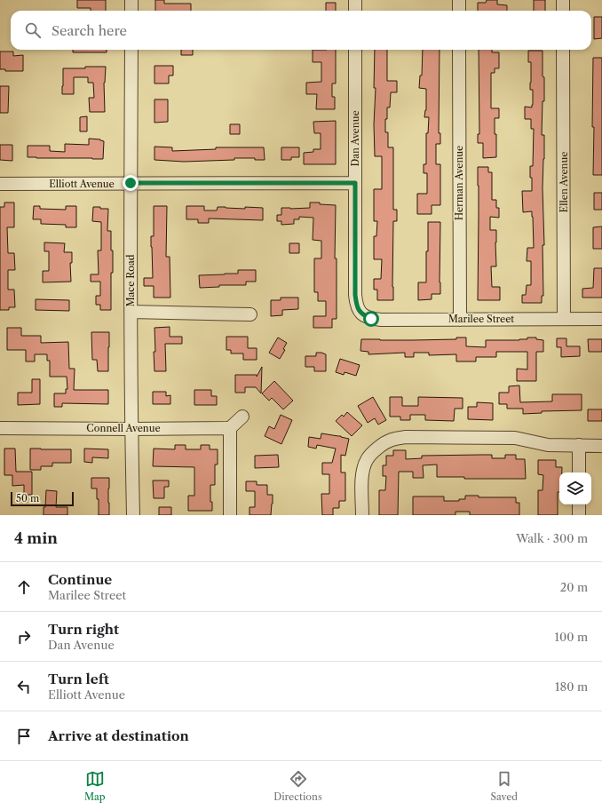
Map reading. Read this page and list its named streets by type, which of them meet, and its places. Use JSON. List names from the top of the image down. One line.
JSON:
{"streets":{"street":["Dan Avenue","Ellen Avenue","Herman Avenue","Elliott Avenue","Mace Road","Marilee Street","Connell Avenue"]},"crossings":[["Dan Avenue","Elliott Avenue"],["Dan Avenue","Marilee Street"],["Ellen Avenue","Marilee Street"],["Herman Avenue","Marilee Street"],["Elliott Avenue","Mace Road"],["Mace Road","Connell Avenue"]],"scale_bar":"50 m","page":{"search":"Search here","scale":"50 m","heading":["4 min","Walk · 300 m"],"list":[["Continue","Marilee Street","20 m"],["Turn right","Dan Avenue","100 m"],["Turn left","Elliott Avenue","180 m"],"Arrive at destination"],"nav":["Map","Directions","Saved"]}}
